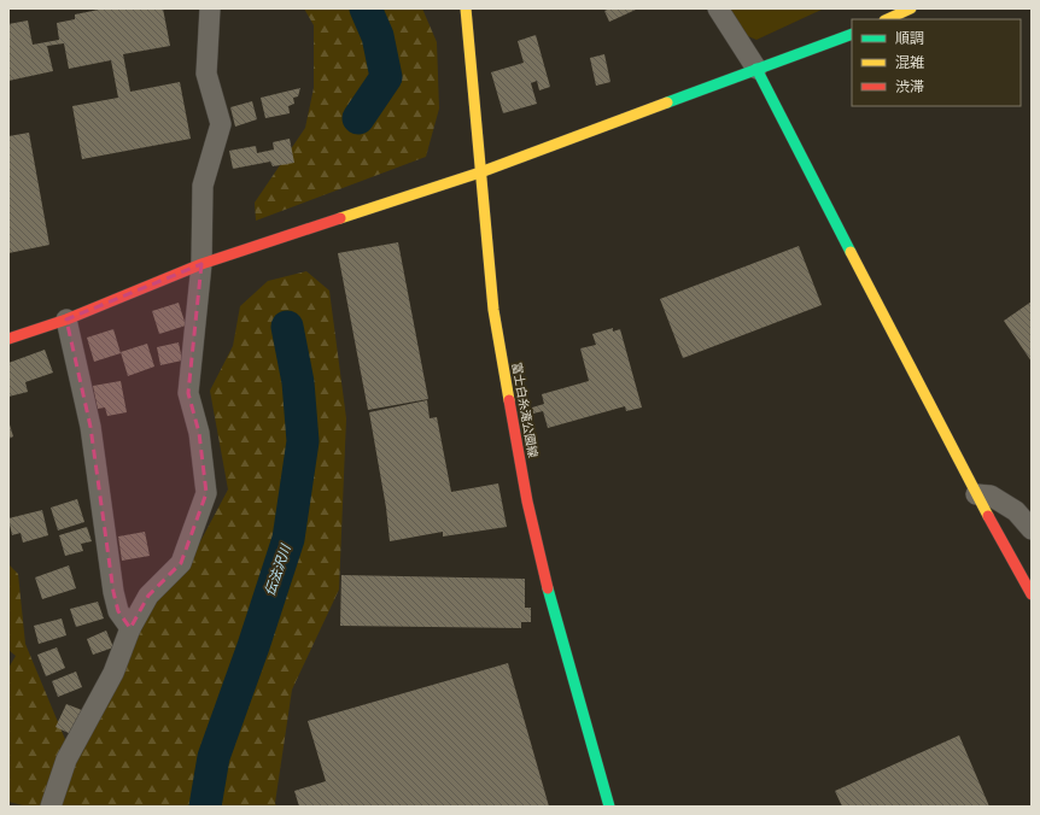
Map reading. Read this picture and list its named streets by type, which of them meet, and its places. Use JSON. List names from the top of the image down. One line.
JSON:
{"streets":{"street":["富士白糸滝公園線"]},"water":["伝法沢川"],"legend":["順調","混雑","渋滞"]}
